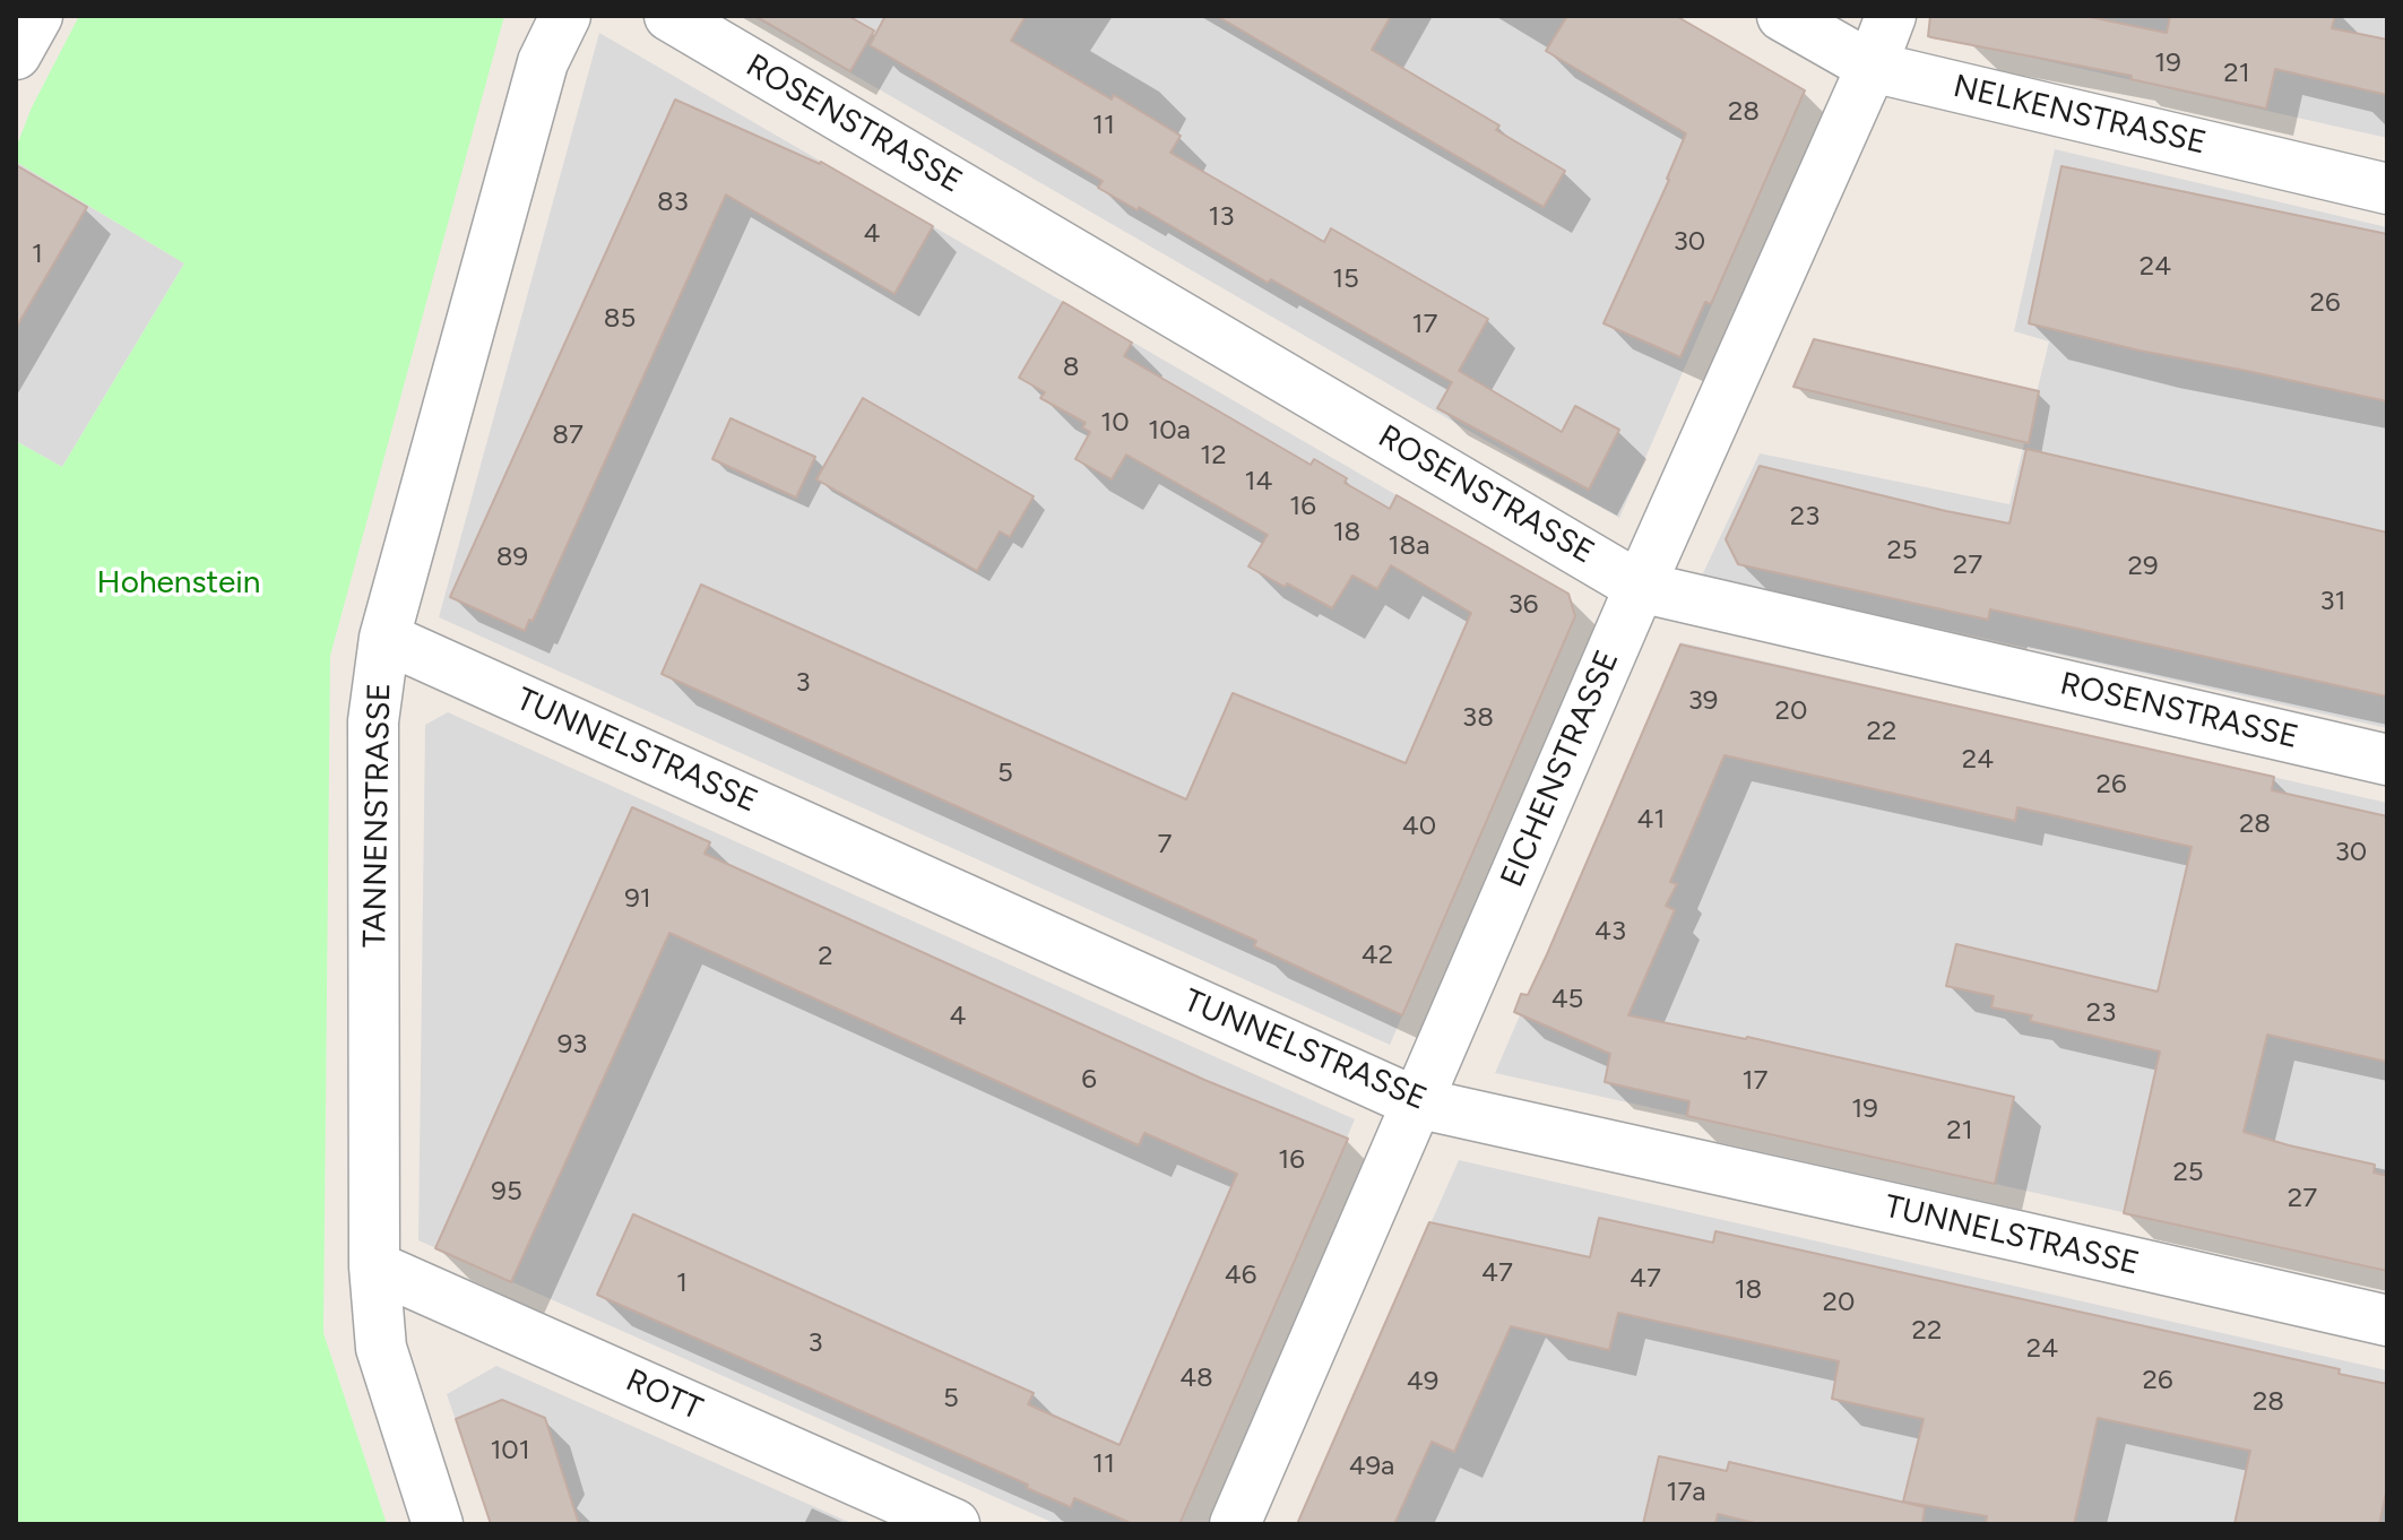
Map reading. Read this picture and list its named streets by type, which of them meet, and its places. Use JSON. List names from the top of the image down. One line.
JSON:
{"streets":{"street":["NELKENSTRASSE","ROSENSTRASSE","TUNNELSTRASSE","EICHENSTRASSE","TANNENSTRASSE","ROTT"]},"crossings":[["NELKENSTRASSE","EICHENSTRASSE"],["ROSENSTRASSE","EICHENSTRASSE"],["TUNNELSTRASSE","EICHENSTRASSE"],["TUNNELSTRASSE","TANNENSTRASSE"],["TANNENSTRASSE","ROTT"]],"parks":["Hohenstein"],"house_numbers":["19","21","28","11","83","13","4","30","1","24","15","26","85","17","8","10","10a","87","12","14","16","23","18","18a","25","89","27","29","31","36","3","39","20","38","22","24","5","26","41","28","40","7","30","91","43","42","2","45","23","4","93","6","17","19","21","16","25","95","27","47","46","47","1","18","20","22","3","24","48","26","49","5","28","101","11","49a","17a"]}
